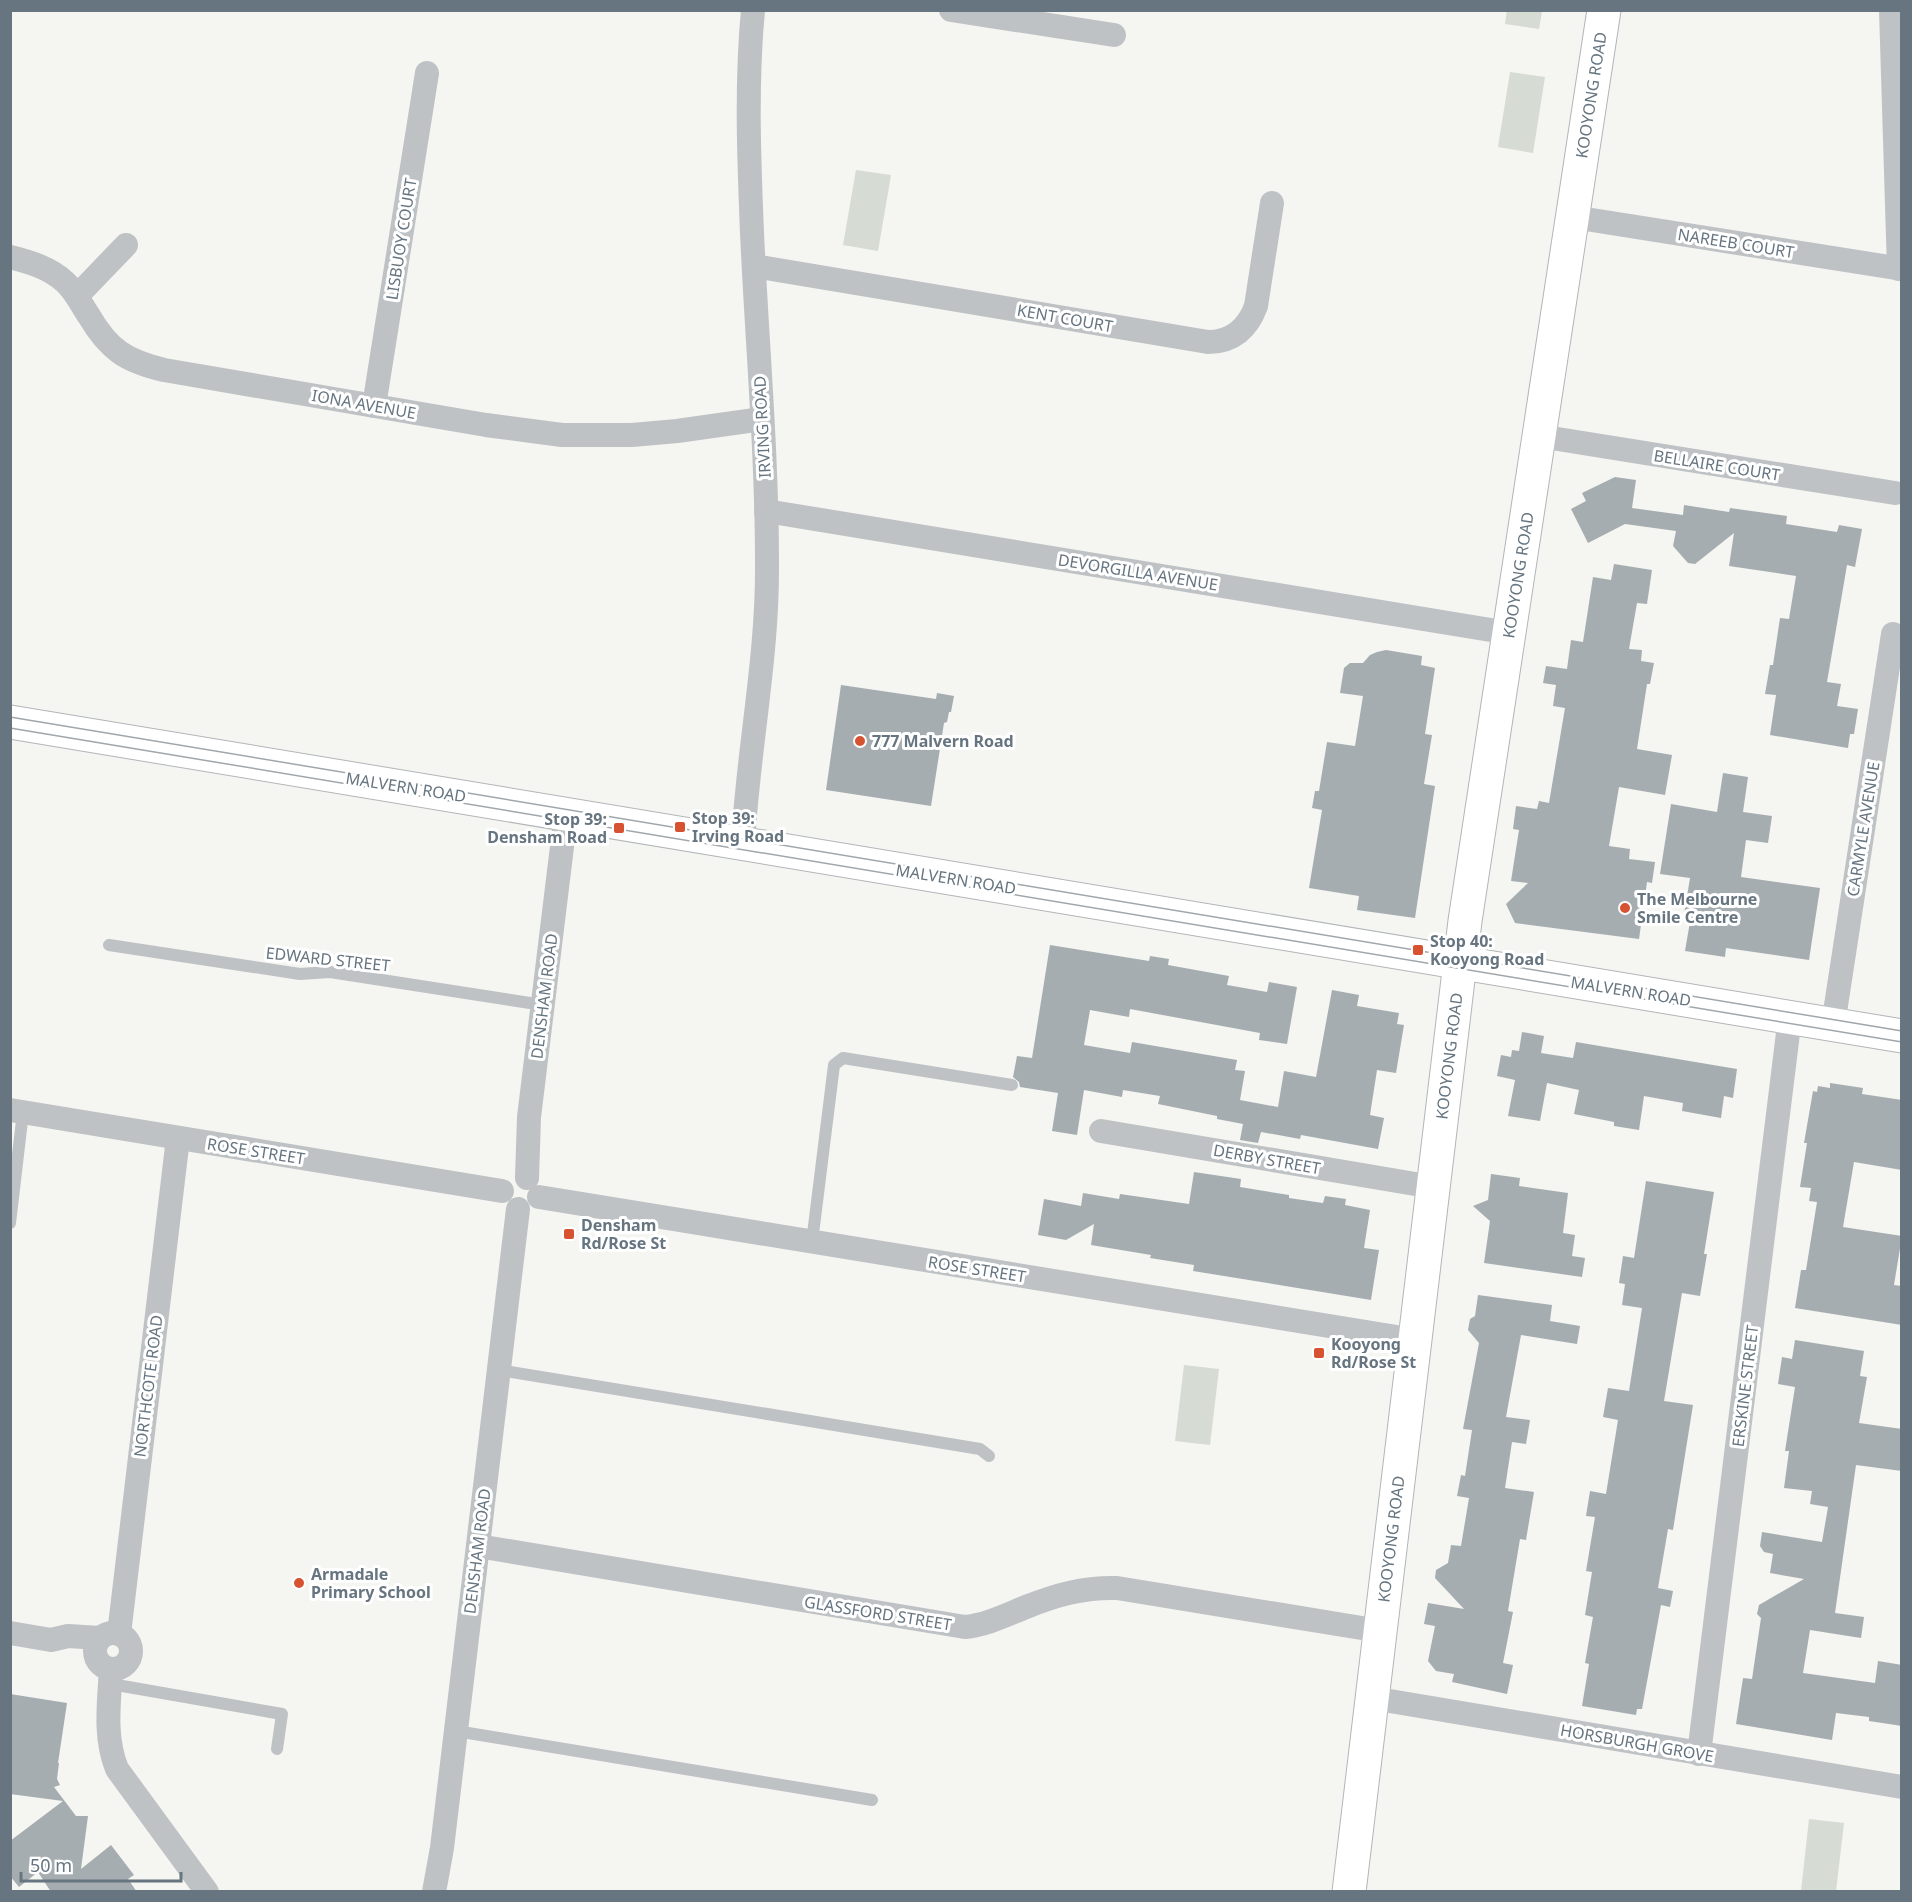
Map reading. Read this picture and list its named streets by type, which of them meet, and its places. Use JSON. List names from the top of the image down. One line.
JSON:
{"streets":{"main road":["KOOYONG ROAD","MALVERN ROAD"],"street":["LISBUOY COURT","NAREEB COURT","KENT COURT","IONA AVENUE","IRVING ROAD","BELLAIRE COURT","DEVORGILLA AVENUE","CARMYLE AVENUE","DENSHAM ROAD","ROSE STREET","DERBY STREET","NORTHCOTE ROAD","ERSKINE STREET","GLASSFORD STREET","HORSBURGH GROVE"],"lane":["EDWARD STREET"]},"crossings":[["KOOYONG ROAD","NAREEB COURT"],["KOOYONG ROAD","BELLAIRE COURT"],["KOOYONG ROAD","DEVORGILLA AVENUE"],["KOOYONG ROAD","MALVERN ROAD"],["KOOYONG ROAD","ROSE STREET"],["KOOYONG ROAD","DERBY STREET"],["KOOYONG ROAD","GLASSFORD STREET"],["KOOYONG ROAD","HORSBURGH GROVE"],["LISBUOY COURT","IONA AVENUE"],["KENT COURT","IRVING ROAD"],["IONA AVENUE","IRVING ROAD"],["IRVING ROAD","DEVORGILLA AVENUE"],["IRVING ROAD","MALVERN ROAD"],["MALVERN ROAD","CARMYLE AVENUE"],["MALVERN ROAD","DENSHAM ROAD"],["MALVERN ROAD","ERSKINE STREET"],["EDWARD STREET","DENSHAM ROAD"],["DENSHAM ROAD","ROSE STREET"],["DENSHAM ROAD","GLASSFORD STREET"],["ROSE STREET","NORTHCOTE ROAD"],["ERSKINE STREET","HORSBURGH GROVE"]],"places":{"other":["777 Malvern Road","The Melbourne Smile Centre","Armadale Primary School"],"transit":["Stop 39: Irving Road","Stop 39: Densham Road","Stop 40: Kooyong Road","Densham Rd/Rose St","Kooyong Rd/Rose St"]},"scale_bar":"50 m"}
